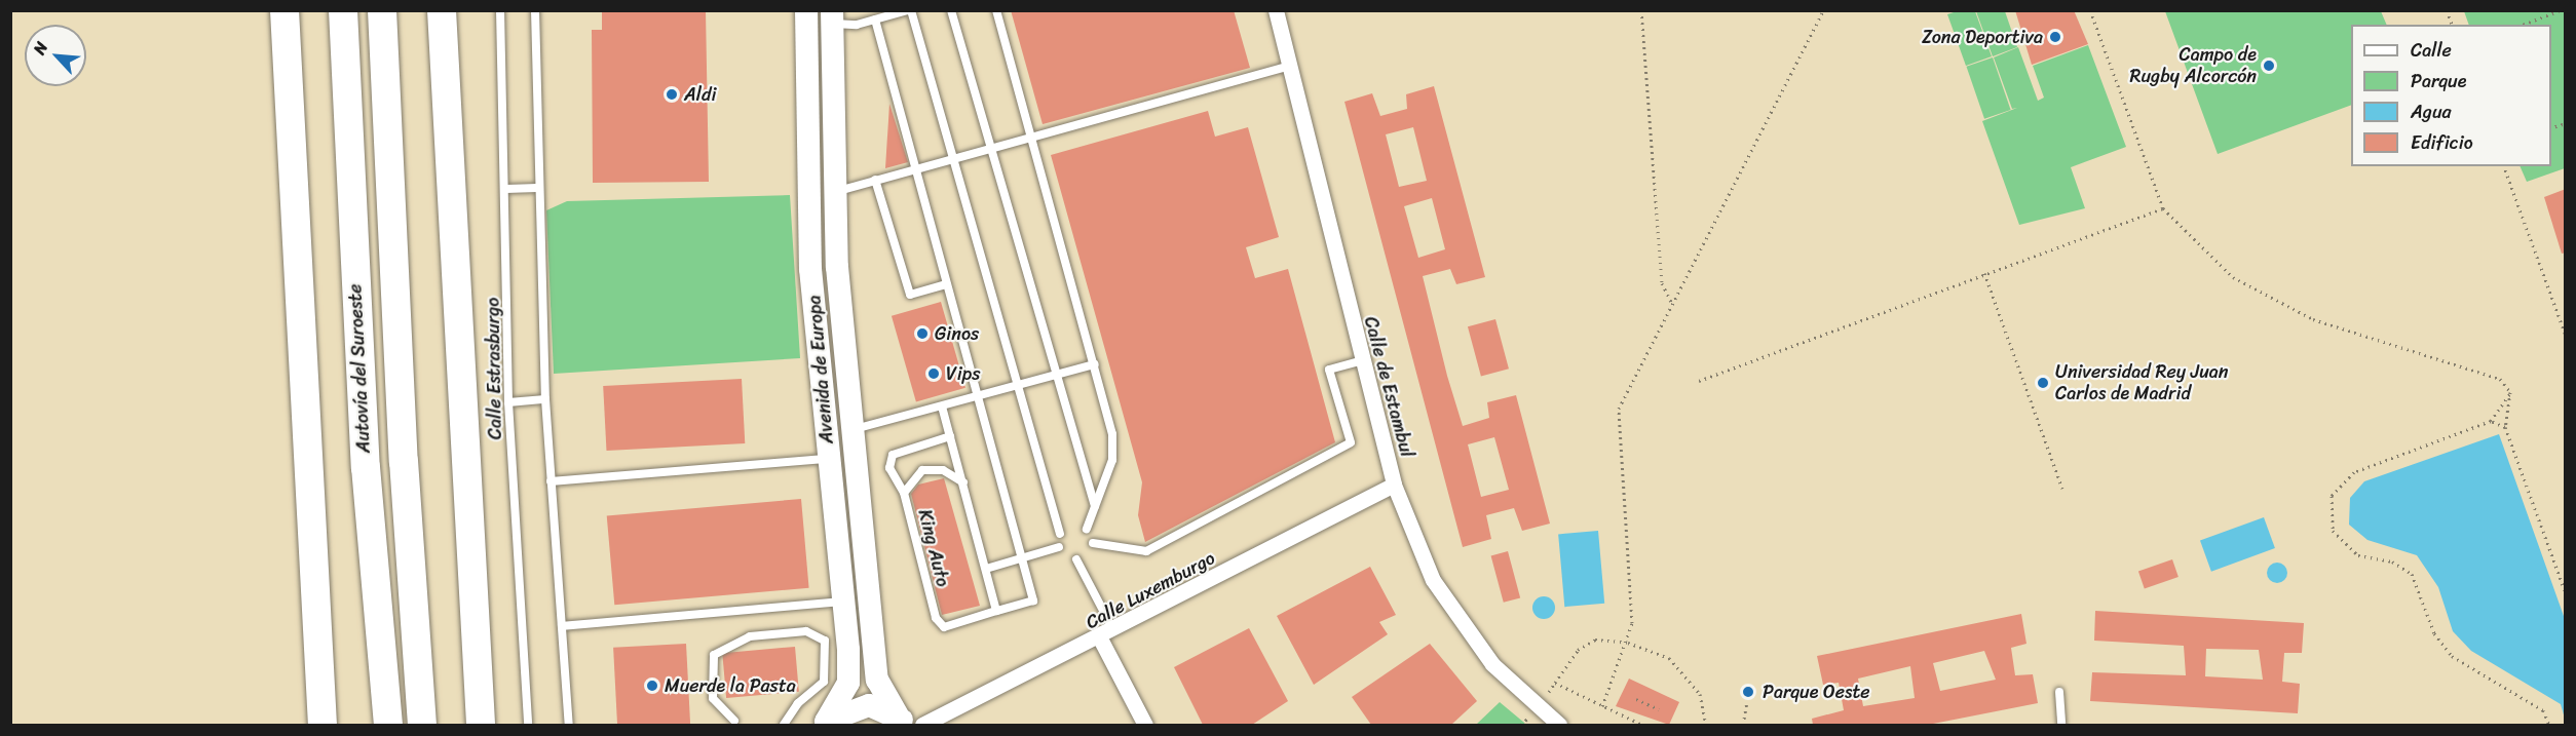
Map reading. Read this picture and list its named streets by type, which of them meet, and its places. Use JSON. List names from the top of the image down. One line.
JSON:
{"streets":{"highway":["Autovía del Suroeste"],"street":["Avenida de Europa","Calle de Estambul","Calle Luxemburgo"],"lane":["Calle Estrasburgo","King Auto"]},"crossings":[["Calle de Estambul","Calle Luxemburgo"]],"places":["Zona Deportiva","Campo de Rugby Alcorcón","Aldi","Ginos","Vips","Universidad Rey Juan Carlos de Madrid","Muerde la Pasta","Parque Oeste"],"legend":["Calle","Parque","Agua","Edificio"],"north":"top left"}
